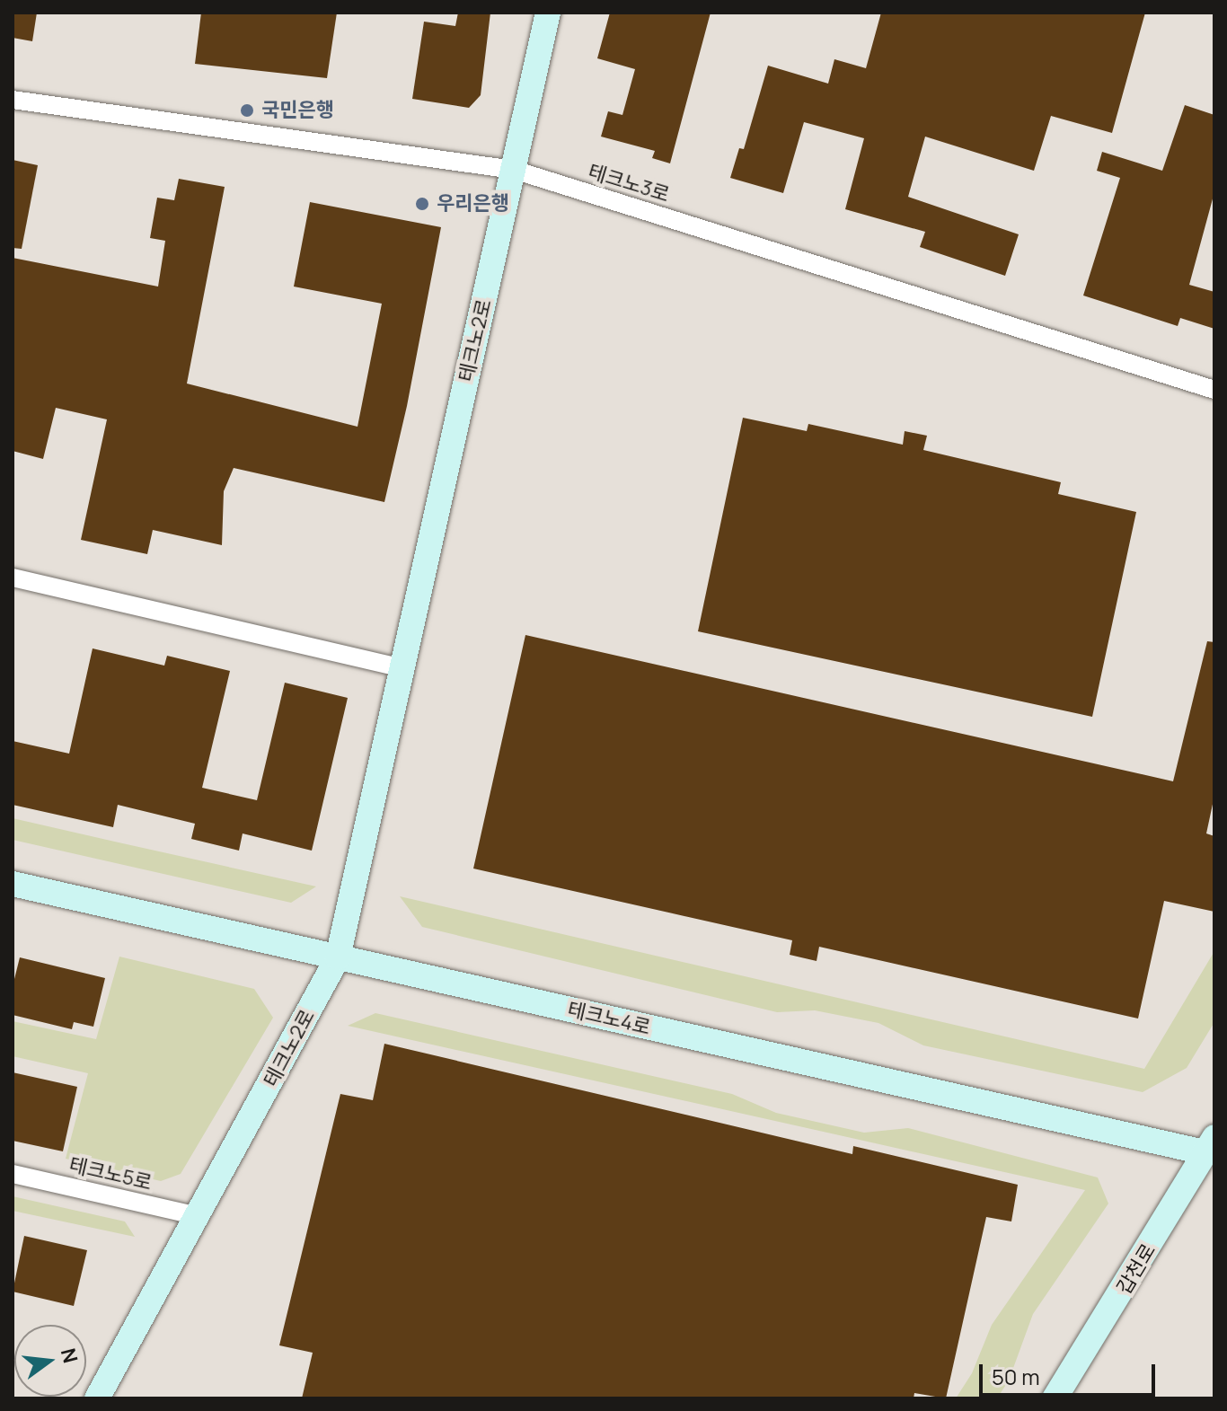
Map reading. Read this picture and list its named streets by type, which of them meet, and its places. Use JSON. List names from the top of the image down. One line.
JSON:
{"streets":{"main road":["테크노2로","테크노4로","갑천로"],"street":["테크노3로","테크노5로"]},"crossings":[["테크노3로","테크노2로"],["테크노2로","테크노4로"],["테크노2로","테크노5로"],["테크노4로","갑천로"]],"places":["국민은행","우리은행"],"scale_bar":"50 m","north":"right"}
